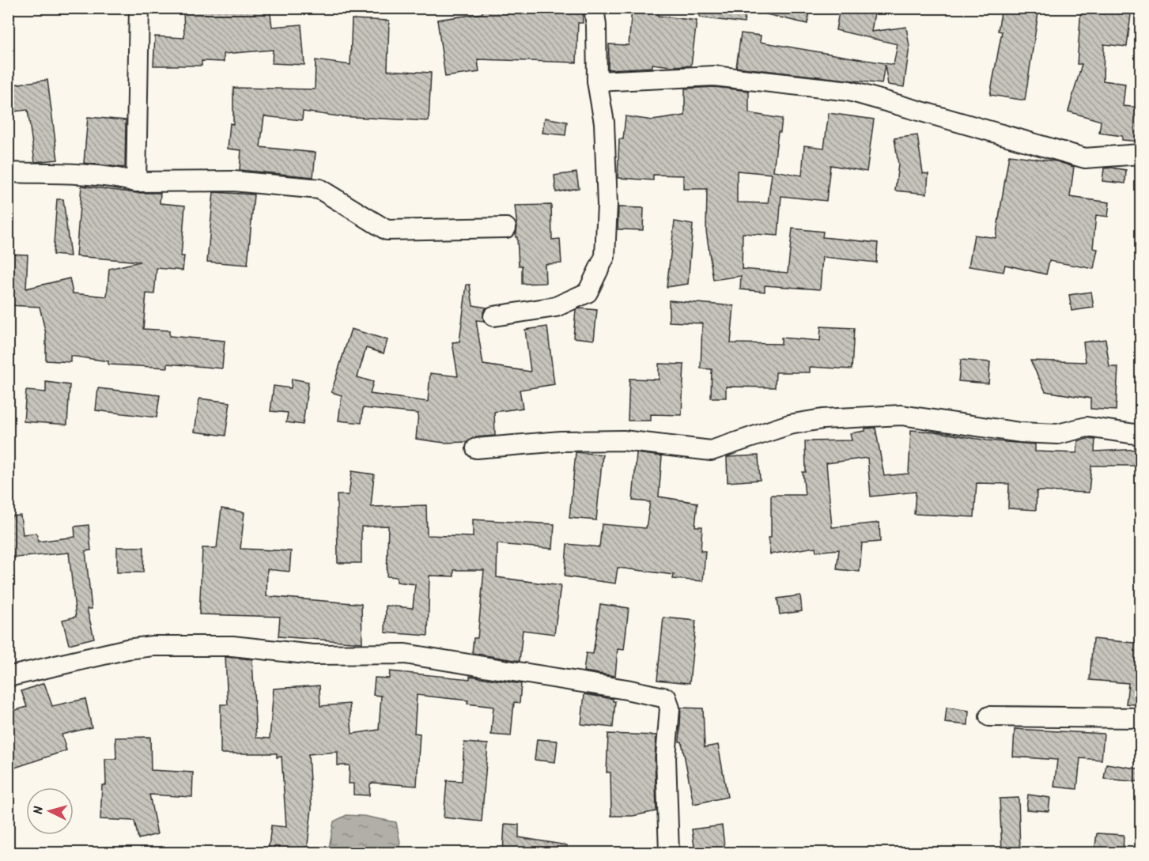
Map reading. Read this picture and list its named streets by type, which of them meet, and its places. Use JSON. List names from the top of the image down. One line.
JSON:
{"north":"left"}
